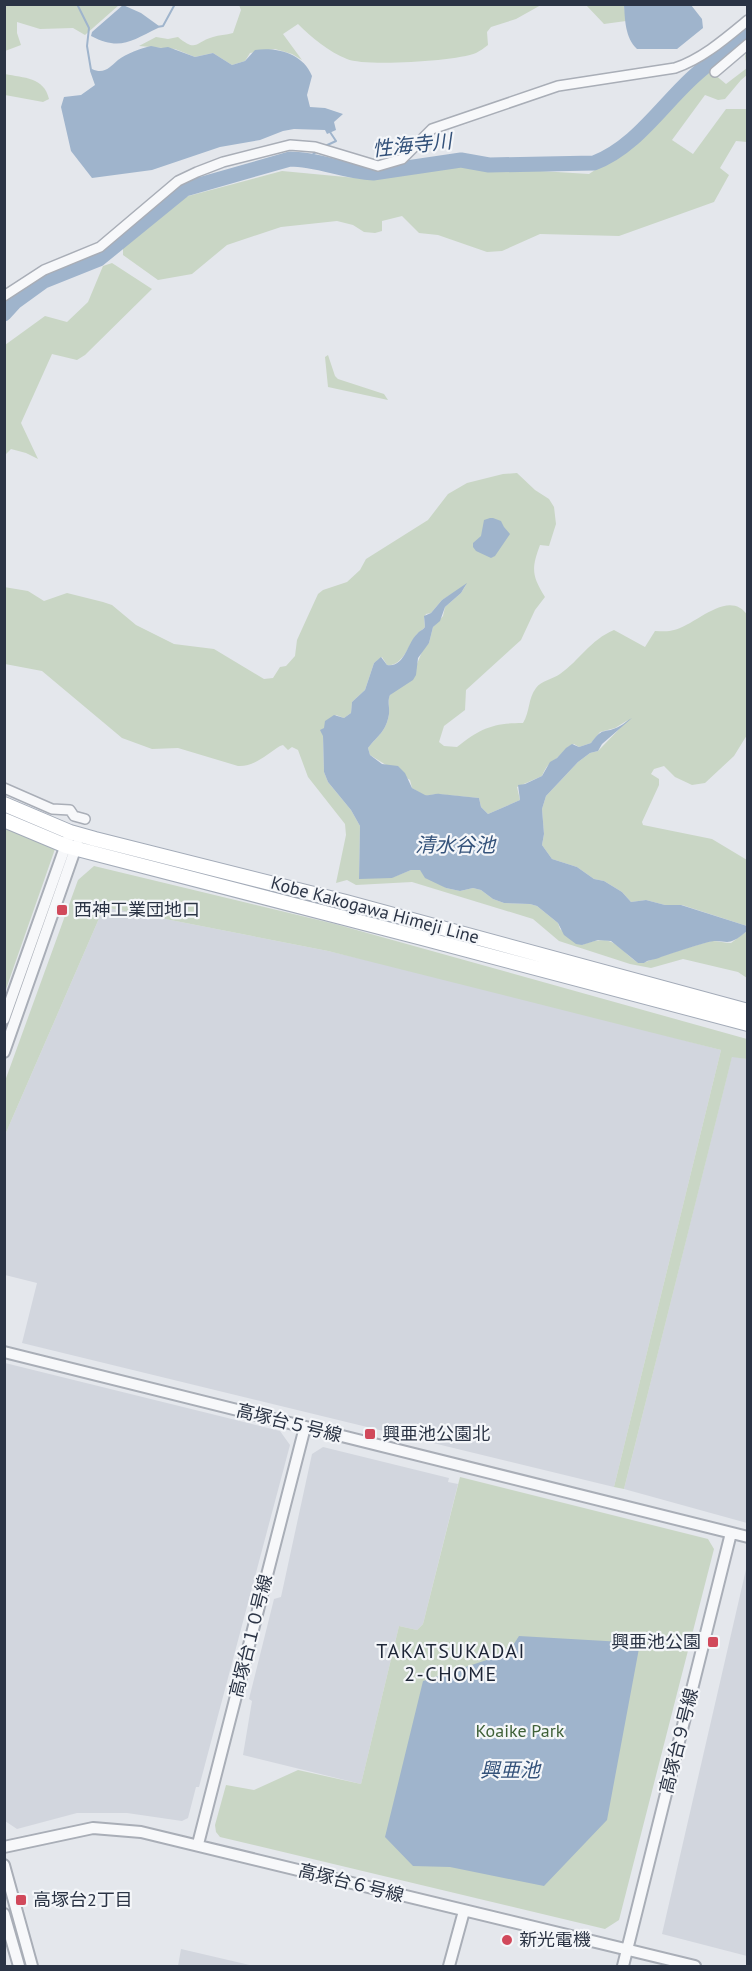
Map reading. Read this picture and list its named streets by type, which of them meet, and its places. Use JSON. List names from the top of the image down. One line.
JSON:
{"streets":{"main road":["Kobe Kakogawa Himeji Line"],"street":["高塚台５号線","高塚台１０号線","高塚台９号線","高塚台６号線"]},"crossings":[["高塚台５号線","高塚台１０号線"],["高塚台５号線","高塚台９号線"],["高塚台１０号線","高塚台６号線"],["高塚台９号線","高塚台６号線"]],"districts":["TAKATSUKADAI 2-CHOME"],"water":["性海寺川","清水谷池","興亜池"],"parks":["Koaike Park"],"places":{"transit":["西神工業団地口","興亜池公園北","興亜池公園","高塚台2丁目"],"other":["新光電機"]}}
